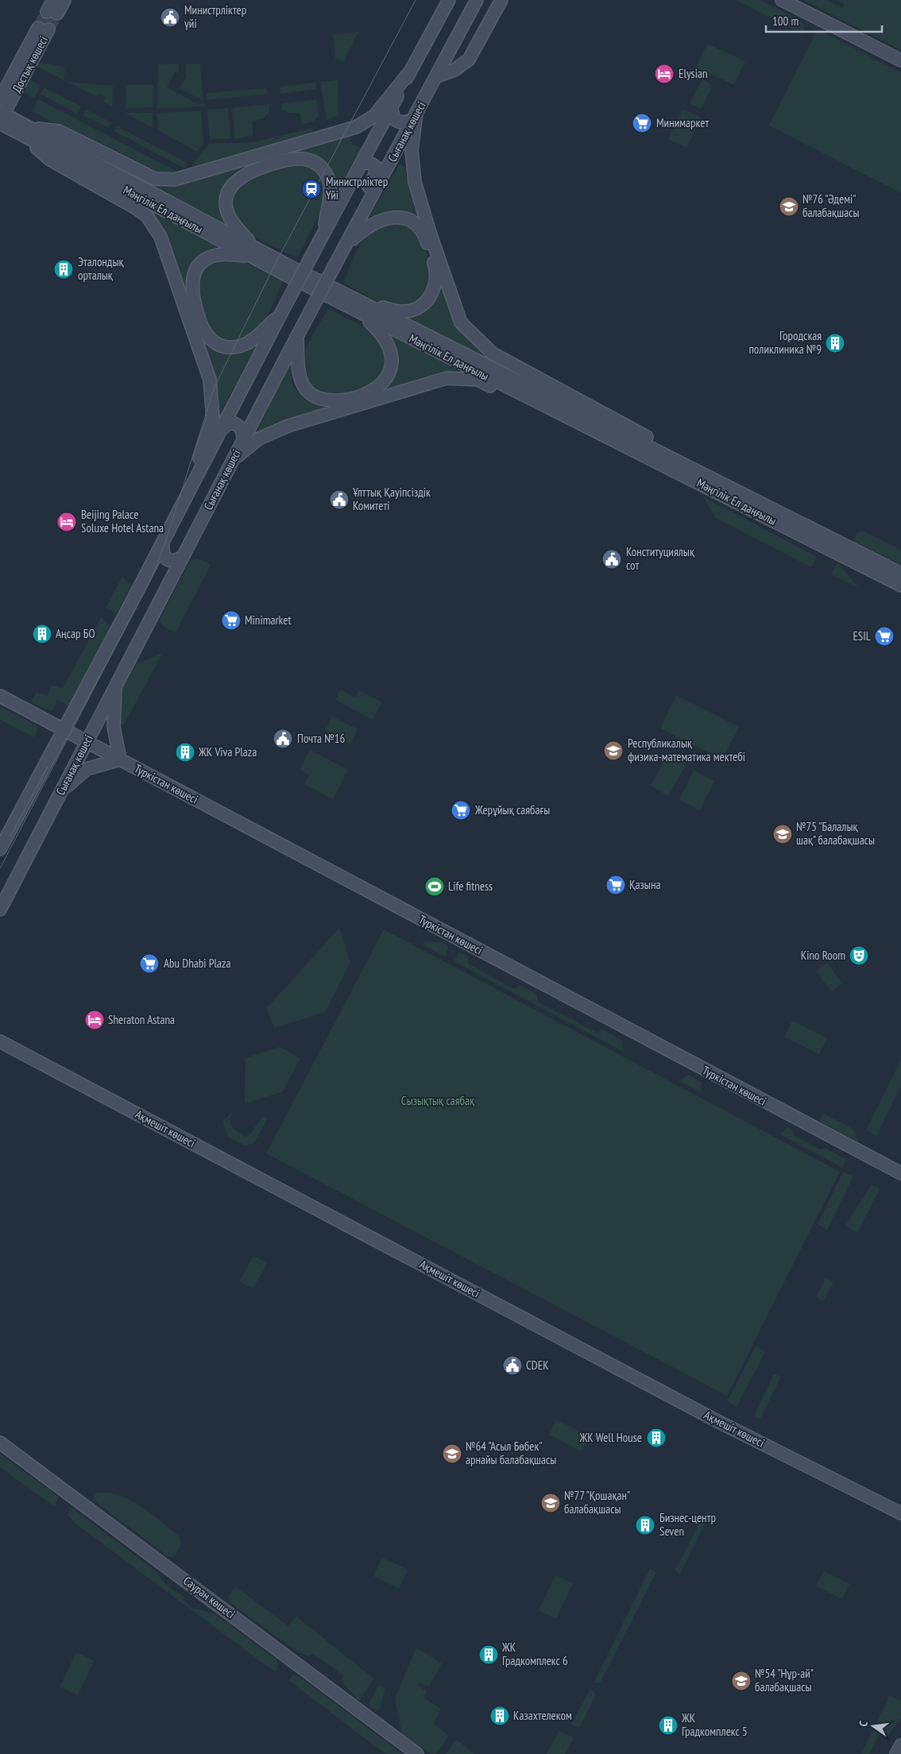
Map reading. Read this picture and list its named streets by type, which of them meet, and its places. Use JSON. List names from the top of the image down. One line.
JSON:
{"streets":{"main road":["Достық көшесі","Сығанақ көшесі","Мәңгілік Ел даңғылы","Түркістан көшесі","Ақмешіт көшесі","Сауран көшесі"]},"crossings":[["Достық көшесі","Мәңгілік Ел даңғылы"],["Сығанақ көшесі","Түркістан көшесі"]],"parks":["Сызықтық саябақ"],"places":{"public building":["Министрліктер үйі","Ұлттық Қауіпсіздік Комитеті","Конституциялық сот","Почта №16","CDEK"],"hotel":["Elysian","Beijing Palace Soluxe Hotel Astana","Sheraton Astana"],"supermarket":["Минимаркет","Minimarket","ESIL","Жерұйық саябағы","Қазына","Abu Dhabi Plaza"],"station":["Министрліктер Үйі"],"school or university":["№76 \"Әдемі\" балабақшасы","Республикалық физика-математика мектебі","№75 \"Балалық шақ\" балабақшасы","№64 \"Асыл Бөбек\" арнайы балабақшасы","№77 \"Қошақан\" балабақшасы","№54 \"Нұр-ай\" балабақшасы"],"building":["Эталондық орталық","Городская поликлиника №9","Аңсар БО","ЖК Viva Plaza","ЖК Well House","Бизнес-центр Seven","ЖК Градкомплекс 6","Казахтелеком","ЖК Градкомплекс 5"],"sports":["Life fitness"],"theatre":["Kino Room"]},"scale_bar":"100 m","north":"left"}
